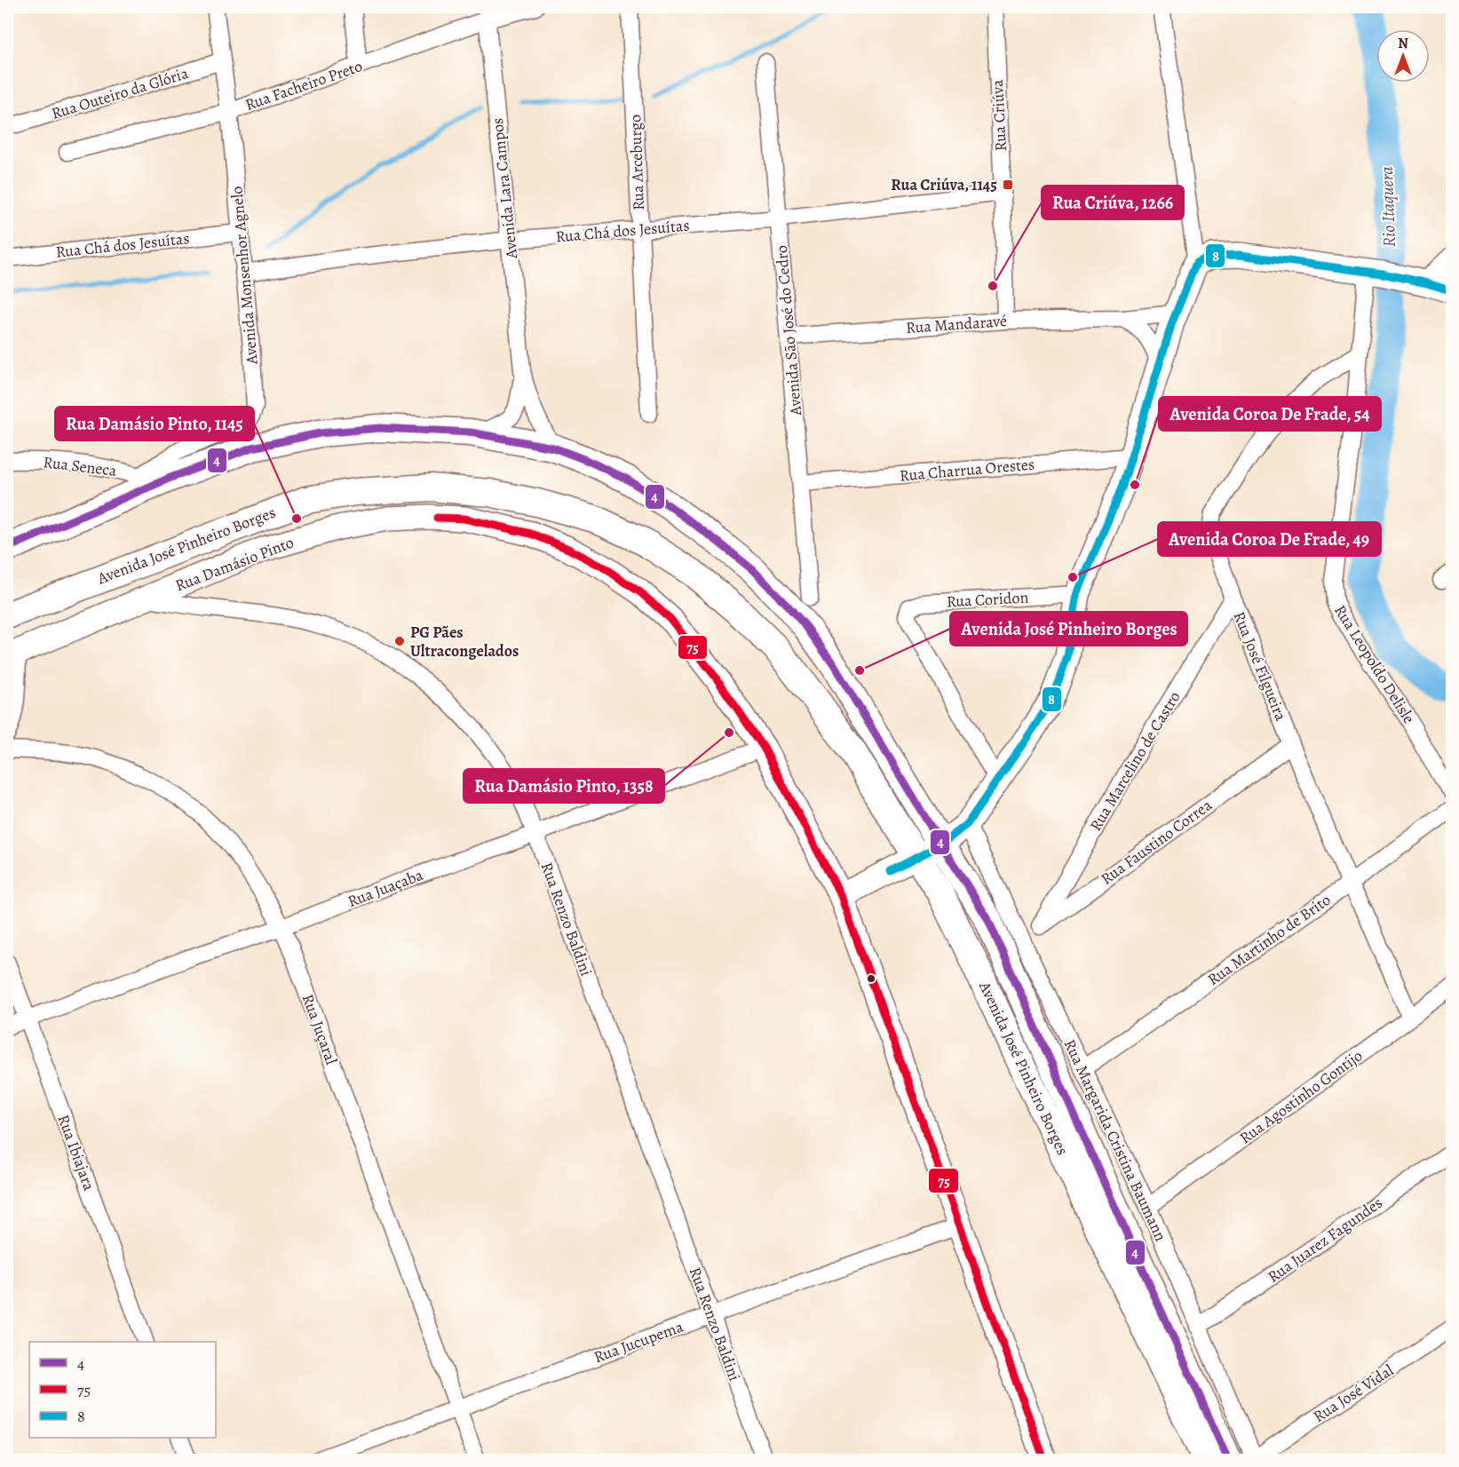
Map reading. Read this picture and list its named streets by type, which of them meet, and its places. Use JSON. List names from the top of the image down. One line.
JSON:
{"streets":{"main road":["Avenida José Pinheiro Borges"],"street":["Rua Facheiro Preto","Rua Outeiro da Glória","Rua Criúva","Rua Arceburgo","Avenida Lara Campos","Rua Chá dos Jesuítas","Avenida Monsenhor Agnelo","Rua Mandaravé","Avenida São José do Cedro","Rua Seneca","Rua Charrua Orestes","Rua Damásio Pinto","Rua Coridon","Rua Leopoldo Delisle","Rua José Filgueira","Rua Marcelino de Castro","Rua Faustino Correa","Rua Juaçaba","Rua Renzo Baldini","Rua Martinho de Brito","Rua Juçaral","Rua Agostinho Gontijo","Rua Margarida Cristina Baumann","Rua Ibiajara","Rua Juarez Fagundes","Rua Jucupema","Rua José Vidal"]},"crossings":[["Rua Facheiro Preto","Avenida Lara Campos"],["Rua Facheiro Preto","Avenida Monsenhor Agnelo"],["Rua Outeiro da Glória","Avenida Monsenhor Agnelo"],["Rua Criúva","Rua Chá dos Jesuítas"],["Rua Criúva","Rua Mandaravé"],["Rua Arceburgo","Rua Chá dos Jesuítas"],["Avenida Lara Campos","Rua Chá dos Jesuítas"],["Avenida Lara Campos","Avenida José Pinheiro Borges"],["Rua Chá dos Jesuítas","Avenida Monsenhor Agnelo"],["Rua Chá dos Jesuítas","Avenida São José do Cedro"],["Avenida Monsenhor Agnelo","Rua Seneca"],["Avenida Monsenhor Agnelo","Avenida José Pinheiro Borges"],["Rua Mandaravé","Avenida São José do Cedro"],["Avenida São José do Cedro","Rua Charrua Orestes"],["Rua Seneca","Avenida José Pinheiro Borges"],["Rua Damásio Pinto","Rua Juaçaba"],["Rua Damásio Pinto","Rua Renzo Baldini"],["Rua Damásio Pinto","Rua Jucupema"],["Rua Leopoldo Delisle","Rua José Filgueira"],["Rua José Filgueira","Rua Marcelino de Castro"],["Rua José Filgueira","Rua Faustino Correa"],["Rua José Filgueira","Rua Martinho de Brito"],["Rua José Filgueira","Rua Agostinho Gontijo"],["Rua Marcelino de Castro","Rua Faustino Correa"],["Rua Faustino Correa","Rua Margarida Cristina Baumann"],["Rua Juaçaba","Rua Renzo Baldini"],["Rua Juaçaba","Rua Juçaral"],["Rua Juaçaba","Rua Ibiajara"],["Rua Renzo Baldini","Rua Jucupema"],["Rua Martinho de Brito","Rua Margarida Cristina Baumann"],["Rua Juçaral","Rua Jucupema"],["Rua Agostinho Gontijo","Rua Margarida Cristina Baumann"],["Rua Margarida Cristina Baumann","Rua Juarez Fagundes"],["Rua Margarida Cristina Baumann","Rua José Vidal"]],"water":["Rio Itaquera"],"places":{"transit":["Rua Criúva, 1145"],"other":["Rua Criúva, 1266","Avenida Coroa De Frade, 54","Rua Damásio Pinto, 1145","Avenida Coroa De Frade, 49","PG Pães Ultracongelados","Avenida José Pinheiro Borges","Rua Damásio Pinto, 1358"]},"lines":["transit line 8","transit line 4","transit line 75"],"legend":["4","75","8"],"north":"top"}
